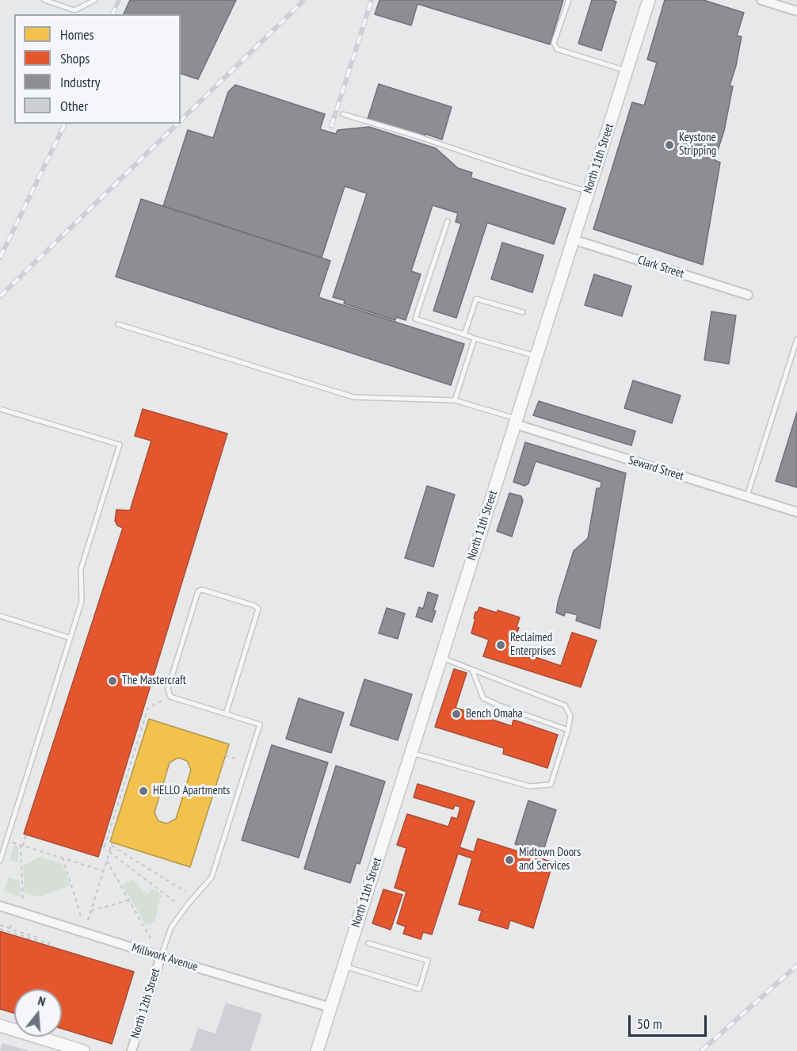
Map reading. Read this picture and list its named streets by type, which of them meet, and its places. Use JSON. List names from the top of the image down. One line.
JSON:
{"streets":{"street":["North 11th Street","Clark Street","Seward Street","Millwork Avenue","North 12th Street"]},"crossings":[["North 11th Street","Clark Street"],["North 11th Street","Seward Street"],["North 11th Street","Millwork Avenue"],["Millwork Avenue","North 12th Street"]],"places":["Keystone Stripping","Reclaimed Enterprises","The Mastercraft","Bench Omaha","HELLO Apartments","Midtown Doors and Services"],"legend":["Homes","Shops","Industry","Other"],"scale_bar":"50 m","north":"top"}
